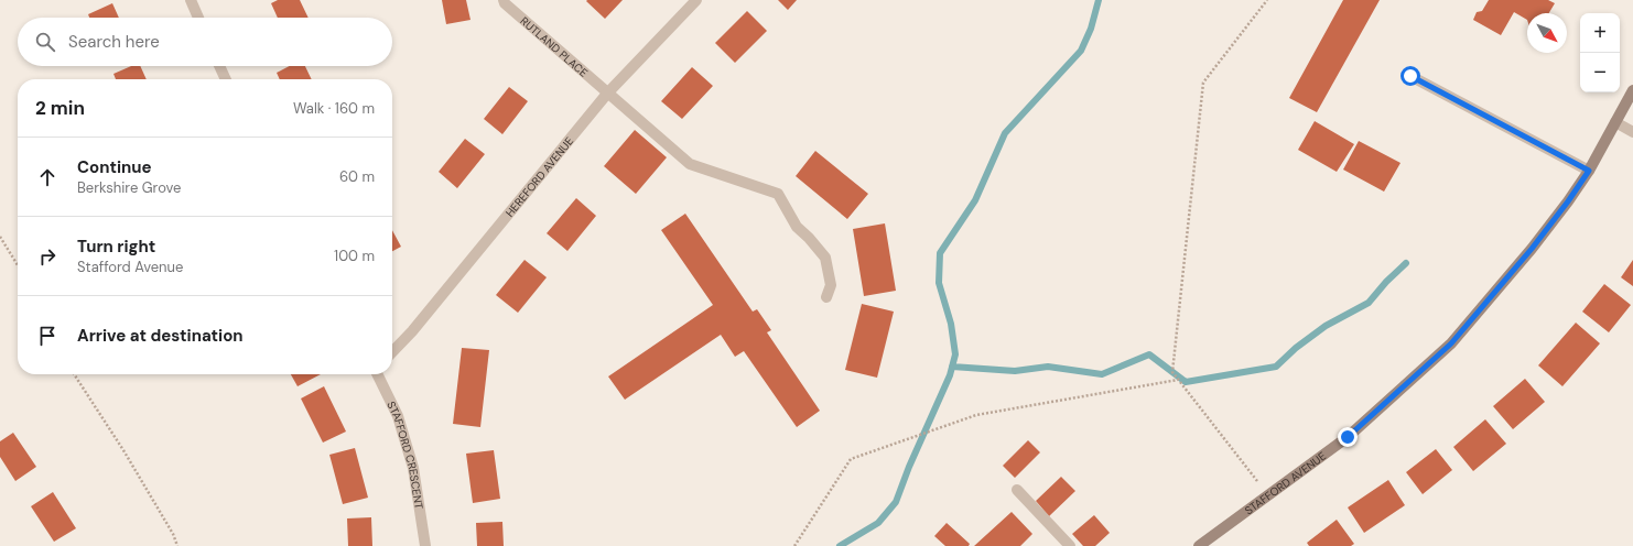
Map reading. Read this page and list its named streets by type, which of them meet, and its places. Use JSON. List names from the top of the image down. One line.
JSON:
{"streets":{"street":["RUTLAND PLACE","HEREFORD AVENUE","STAFFORD CRESCENT","STAFFORD AVENUE"]},"crossings":[["RUTLAND PLACE","HEREFORD AVENUE"]],"north":"bottom right","page":{"map_buttons":["+","−"],"search":"Search here","heading":["2 min","Walk · 160 m"],"list":[["Continue","Berkshire Grove","60 m"],["Turn right","Stafford Avenue","100 m"],"Arrive at destination"]}}
